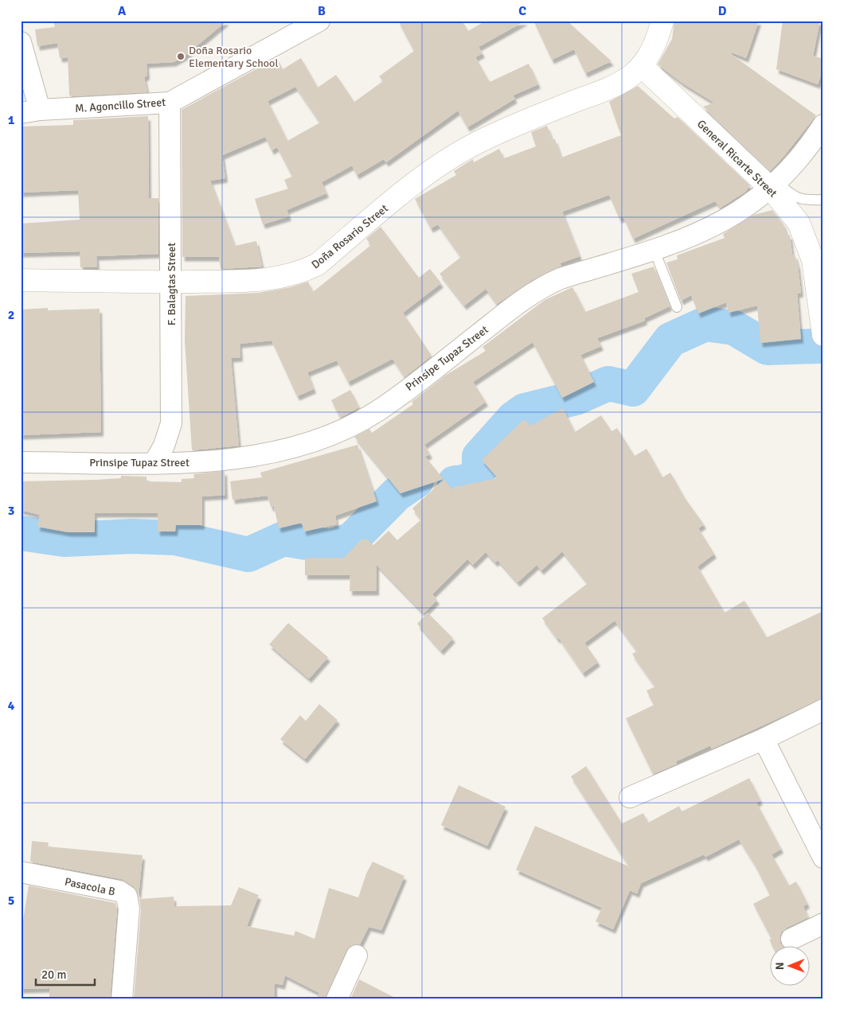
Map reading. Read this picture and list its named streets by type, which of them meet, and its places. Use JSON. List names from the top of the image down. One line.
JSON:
{"streets":{"street":["M. Agoncillo Street","General Ricarte Street","Doña Rosario Street","F. Balagtas Street","Prinsipe Tupaz Street","Pasacola B"]},"crossings":[["M. Agoncillo Street","F. Balagtas Street"],["General Ricarte Street","Doña Rosario Street"],["General Ricarte Street","Prinsipe Tupaz Street"],["Doña Rosario Street","F. Balagtas Street"],["F. Balagtas Street","Prinsipe Tupaz Street"]],"places":["Doña Rosario Elementary School"],"scale_bar":"20 m","north":"left","grid":{"columns":["A","B","C","D"],"rows":["1","2","3","4","5"]}}
